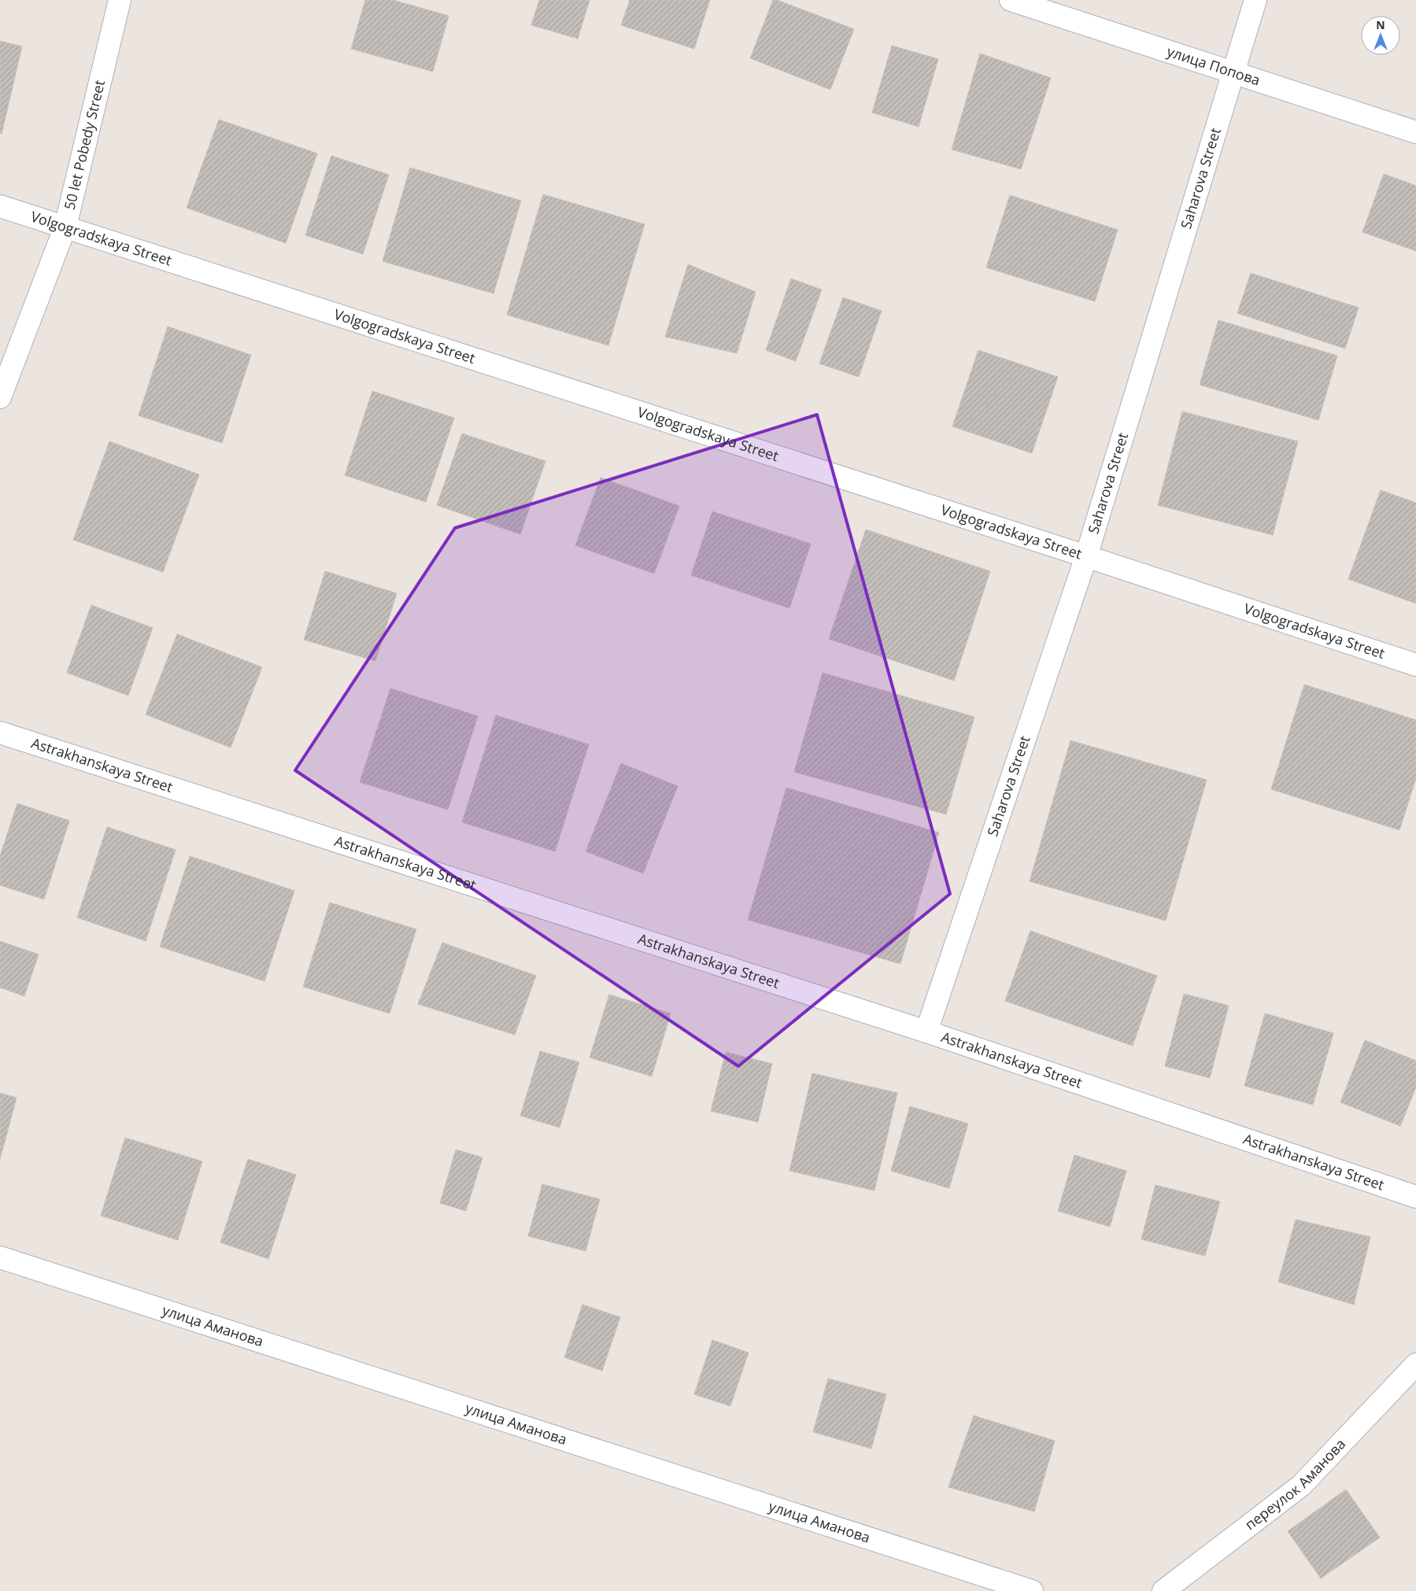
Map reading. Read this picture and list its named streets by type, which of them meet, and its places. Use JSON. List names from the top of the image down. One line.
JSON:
{"streets":{"street":["улица Попова","50 let Pobedy Street","Saharova Street","Volgogradskaya Street","Astrakhanskaya Street","улица Аманова","переулок Аманова"]},"crossings":[["улица Попова","Saharova Street"],["50 let Pobedy Street","Volgogradskaya Street"],["Saharova Street","Volgogradskaya Street"],["Saharova Street","Astrakhanskaya Street"]],"north":"top"}
